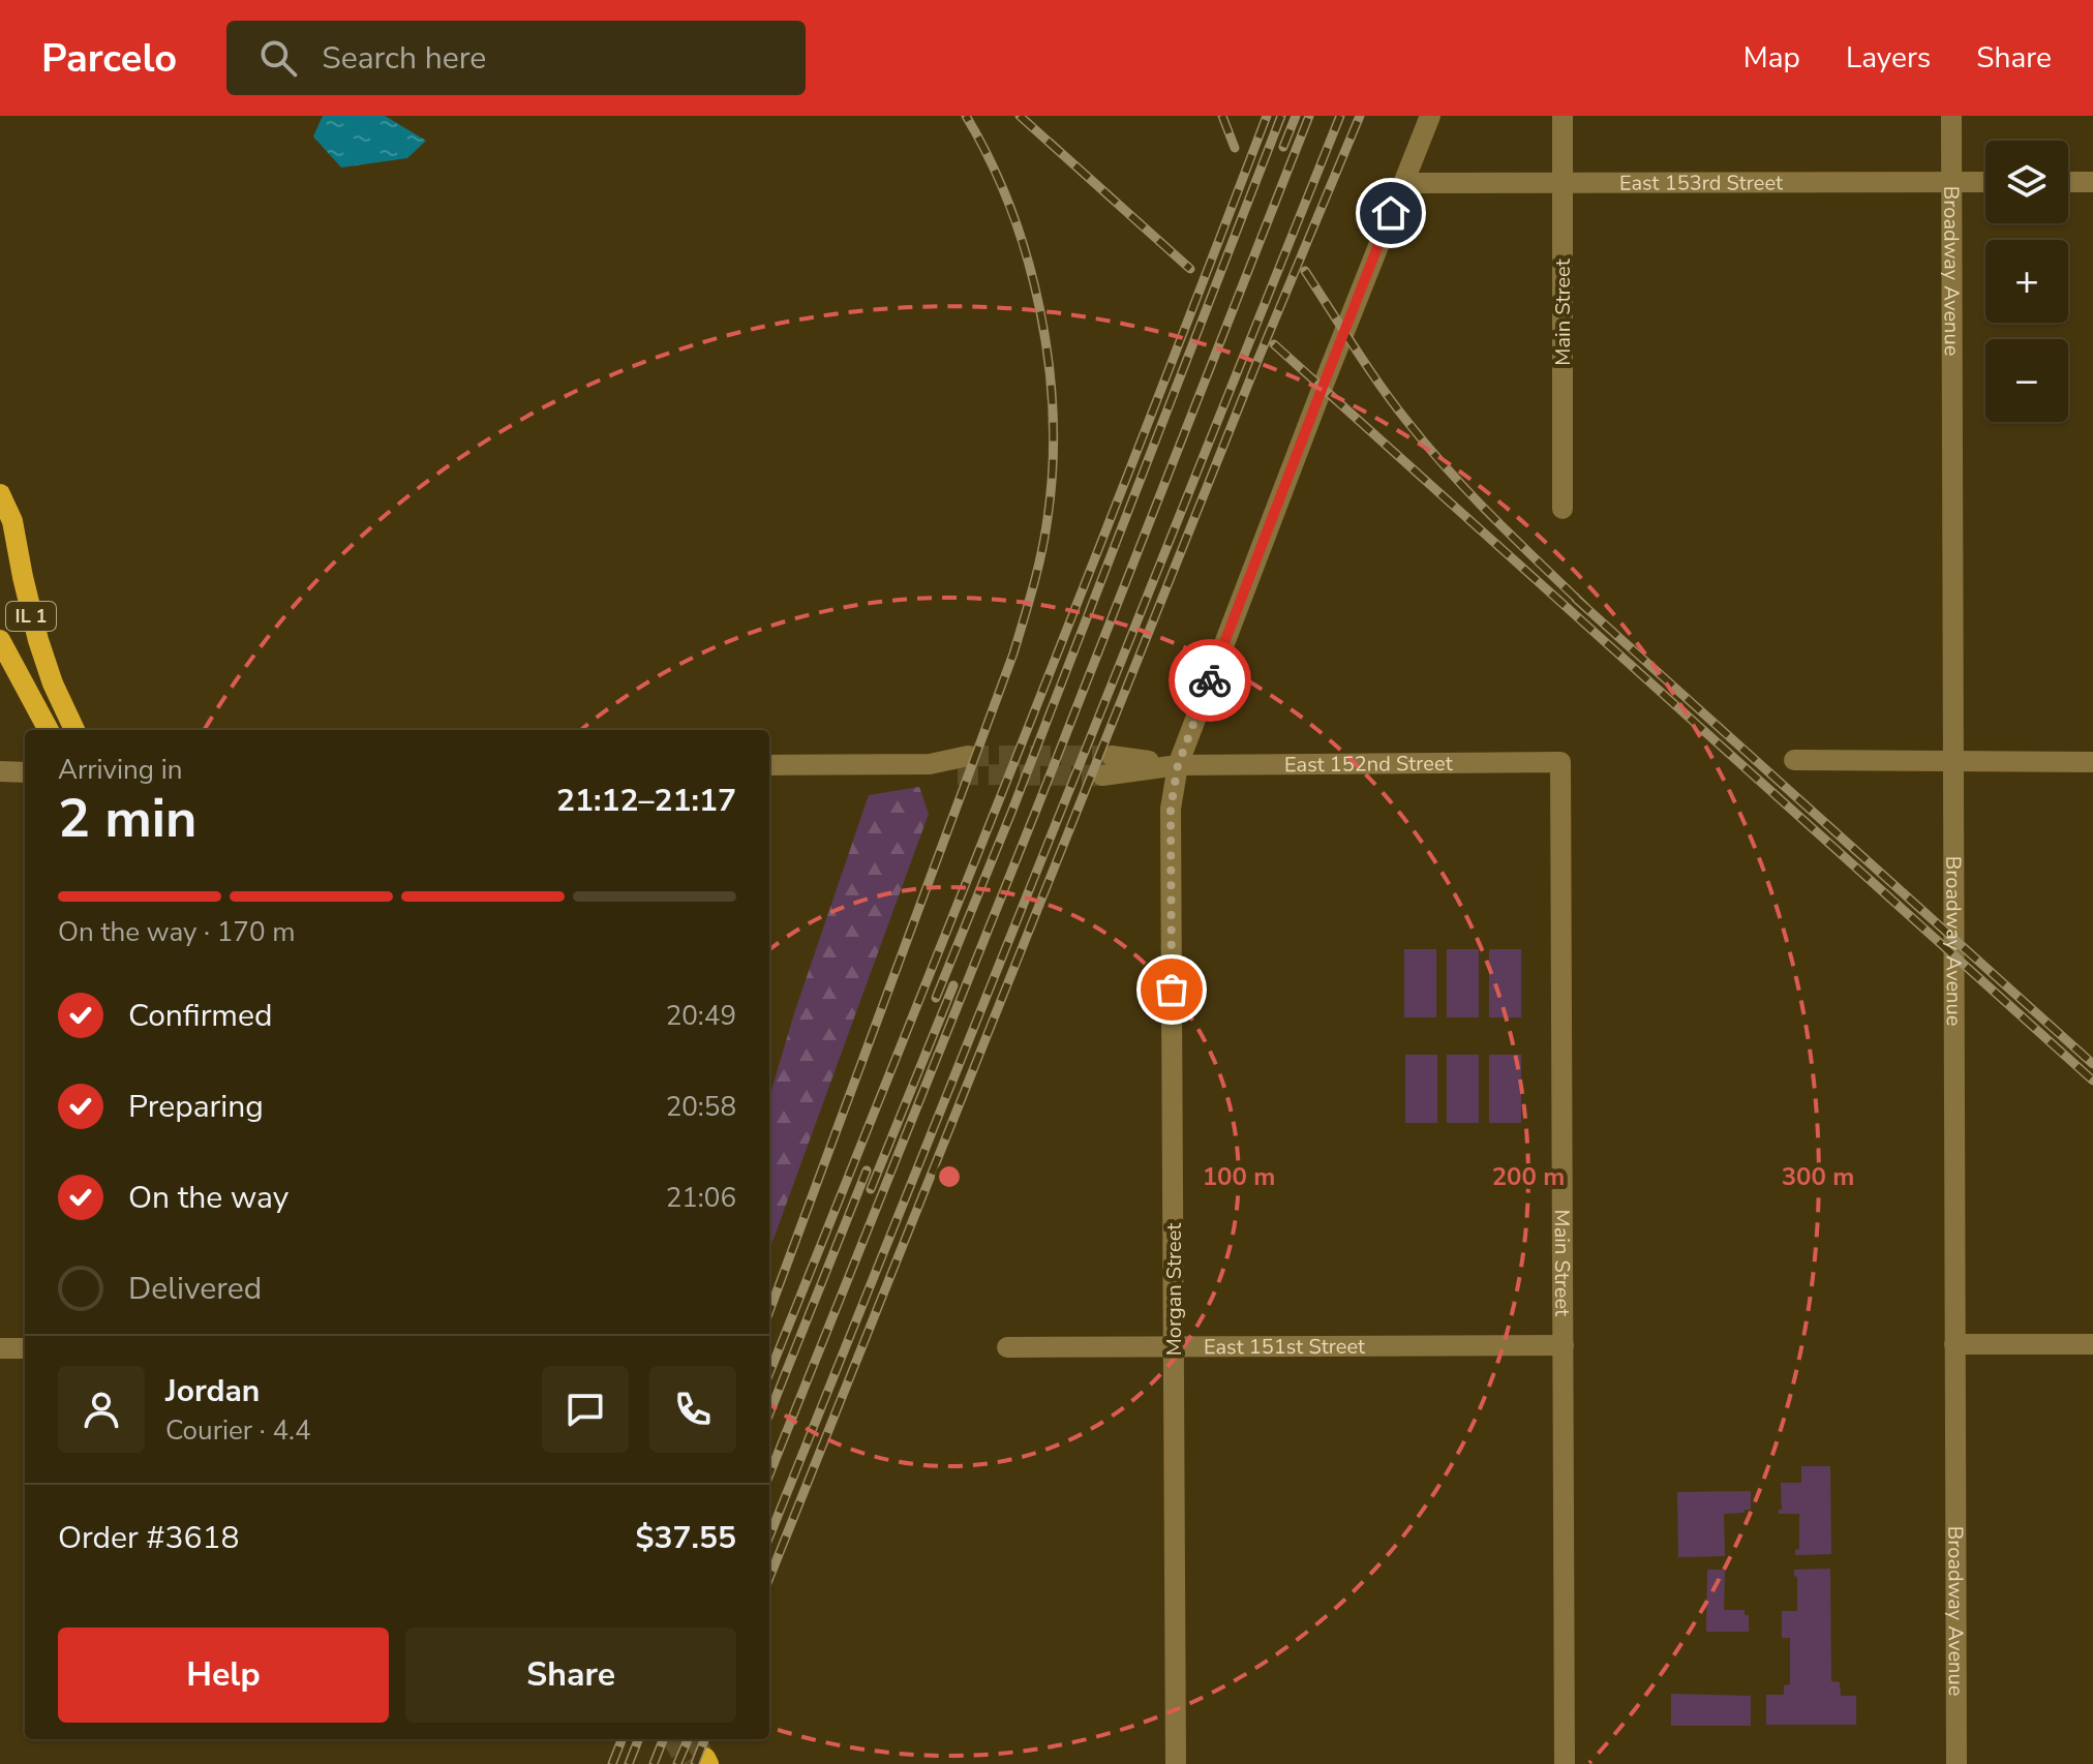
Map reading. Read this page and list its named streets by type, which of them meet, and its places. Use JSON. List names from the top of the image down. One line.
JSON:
{"streets":{"main road":["IL 1"],"street":["East 153rd Street","Broadway Avenue","Main Street","East 152nd Street","Morgan Street","East 151st Street"]},"crossings":[["East 153rd Street","Broadway Avenue"],["East 153rd Street","Main Street"],["East 153rd Street","Morgan Street"],["Main Street","East 152nd Street"],["Main Street","East 151st Street"],["East 152nd Street","Morgan Street"],["Morgan Street","East 151st Street"]],"page":{"header":"Parcelo","search":"Search here","nav":["Map","Layers","Share"],"map_buttons":["+","−"],"heading":["2 min","Arriving in","21:12–21:17"],"panel":["Jordan","Courier · 4.4","Order #3618","$37.55"],"bar":"On the way · 170 m","list":[["Confirmed","20:49"],["Preparing","20:58"],["On the way","21:06"],"Delivered"],"buttons":["Help","Share"]},"rings":["100 m","200 m","300 m"]}
